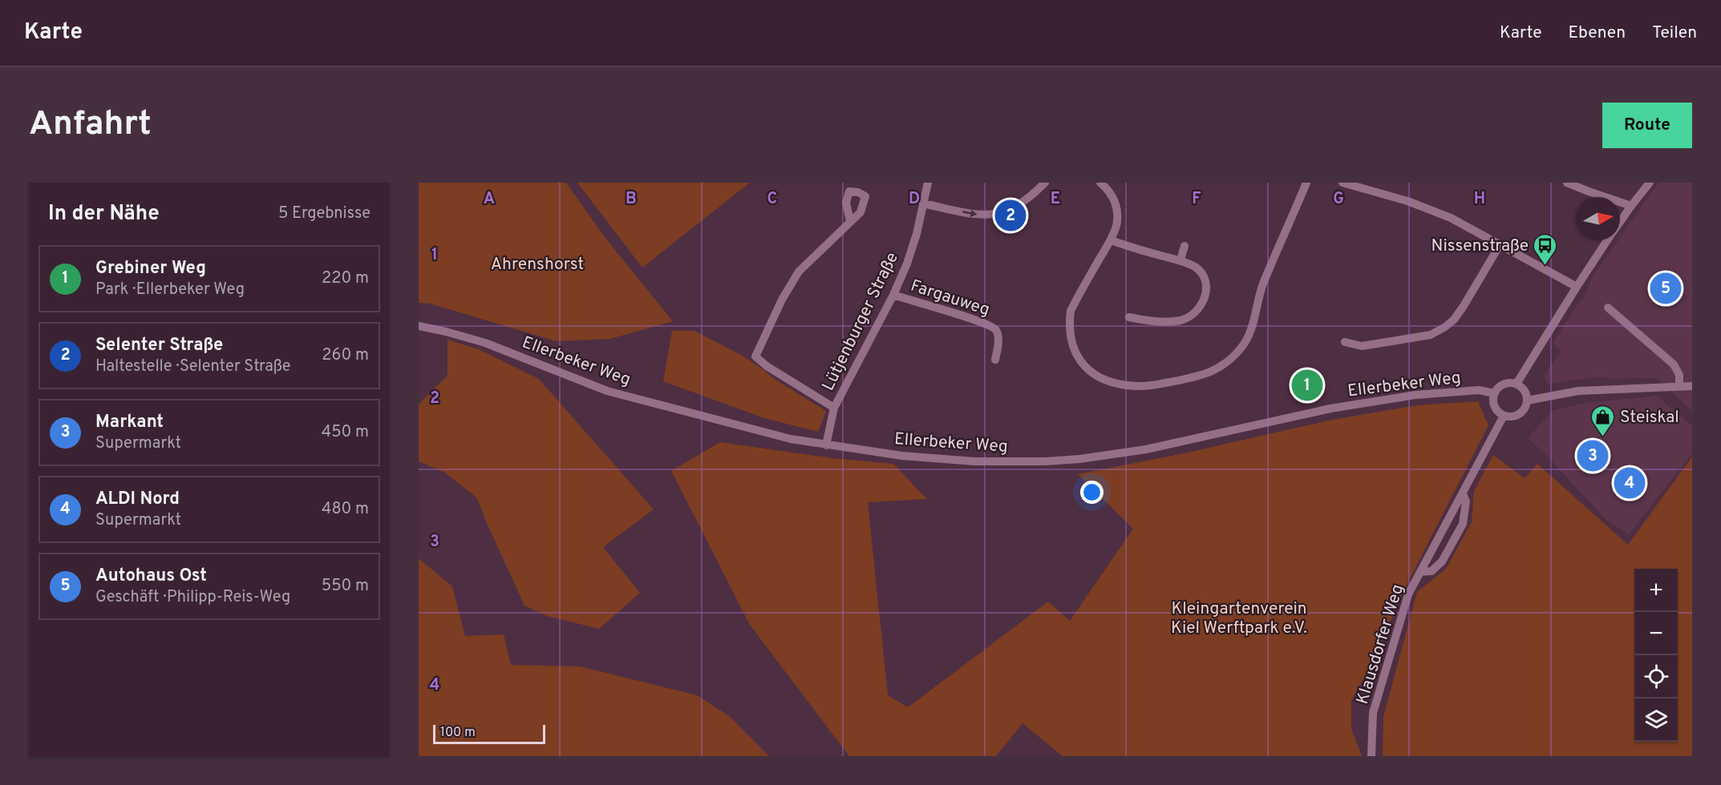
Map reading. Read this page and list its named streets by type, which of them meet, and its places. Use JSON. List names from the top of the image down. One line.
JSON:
{"streets":{"street":["Fargauweg","Lütjenburger Straße","Ellerbeker Weg","Klausdorfer Weg"]},"crossings":[["Fargauweg","Lütjenburger Straße"],["Lütjenburger Straße","Ellerbeker Weg"],["Ellerbeker Weg","Klausdorfer Weg"]],"parks":["Ahrenshorst","Kleingartenverein Kiel Werftpark e.V."],"places":{"bus stop":["Nissenstraße"],"shop":["Steiskal"]},"scale_bar":"100 m","north":"right","page":{"header":"Karte","nav":["Karte","Ebenen","Teilen"],"buttons":"Route","title":"Anfahrt","heading":["In der Nähe","5 Ergebnisse"],"pins":["2","5","1","3","4"],"list":[{"mark":"1","name":"Grebiner Weg","note":"Park · Ellerbeker Weg","value":"220 m"},{"mark":"2","name":"Selenter Straße","note":"Haltestelle · Selenter Straße","value":"260 m"},{"mark":"3","name":"Markant","note":"Supermarkt","value":"450 m"},{"mark":"4","name":"ALDI Nord","note":"Supermarkt","value":"480 m"},{"mark":"5","name":"Autohaus Ost","note":"Geschäft · Philipp-Reis-Weg","value":"550 m"}],"map_buttons":["+","−"],"scale":"100 m"},"grid":{"columns":["A","B","C","D","E","F","G","H"],"rows":["1","2","3","4"]}}
